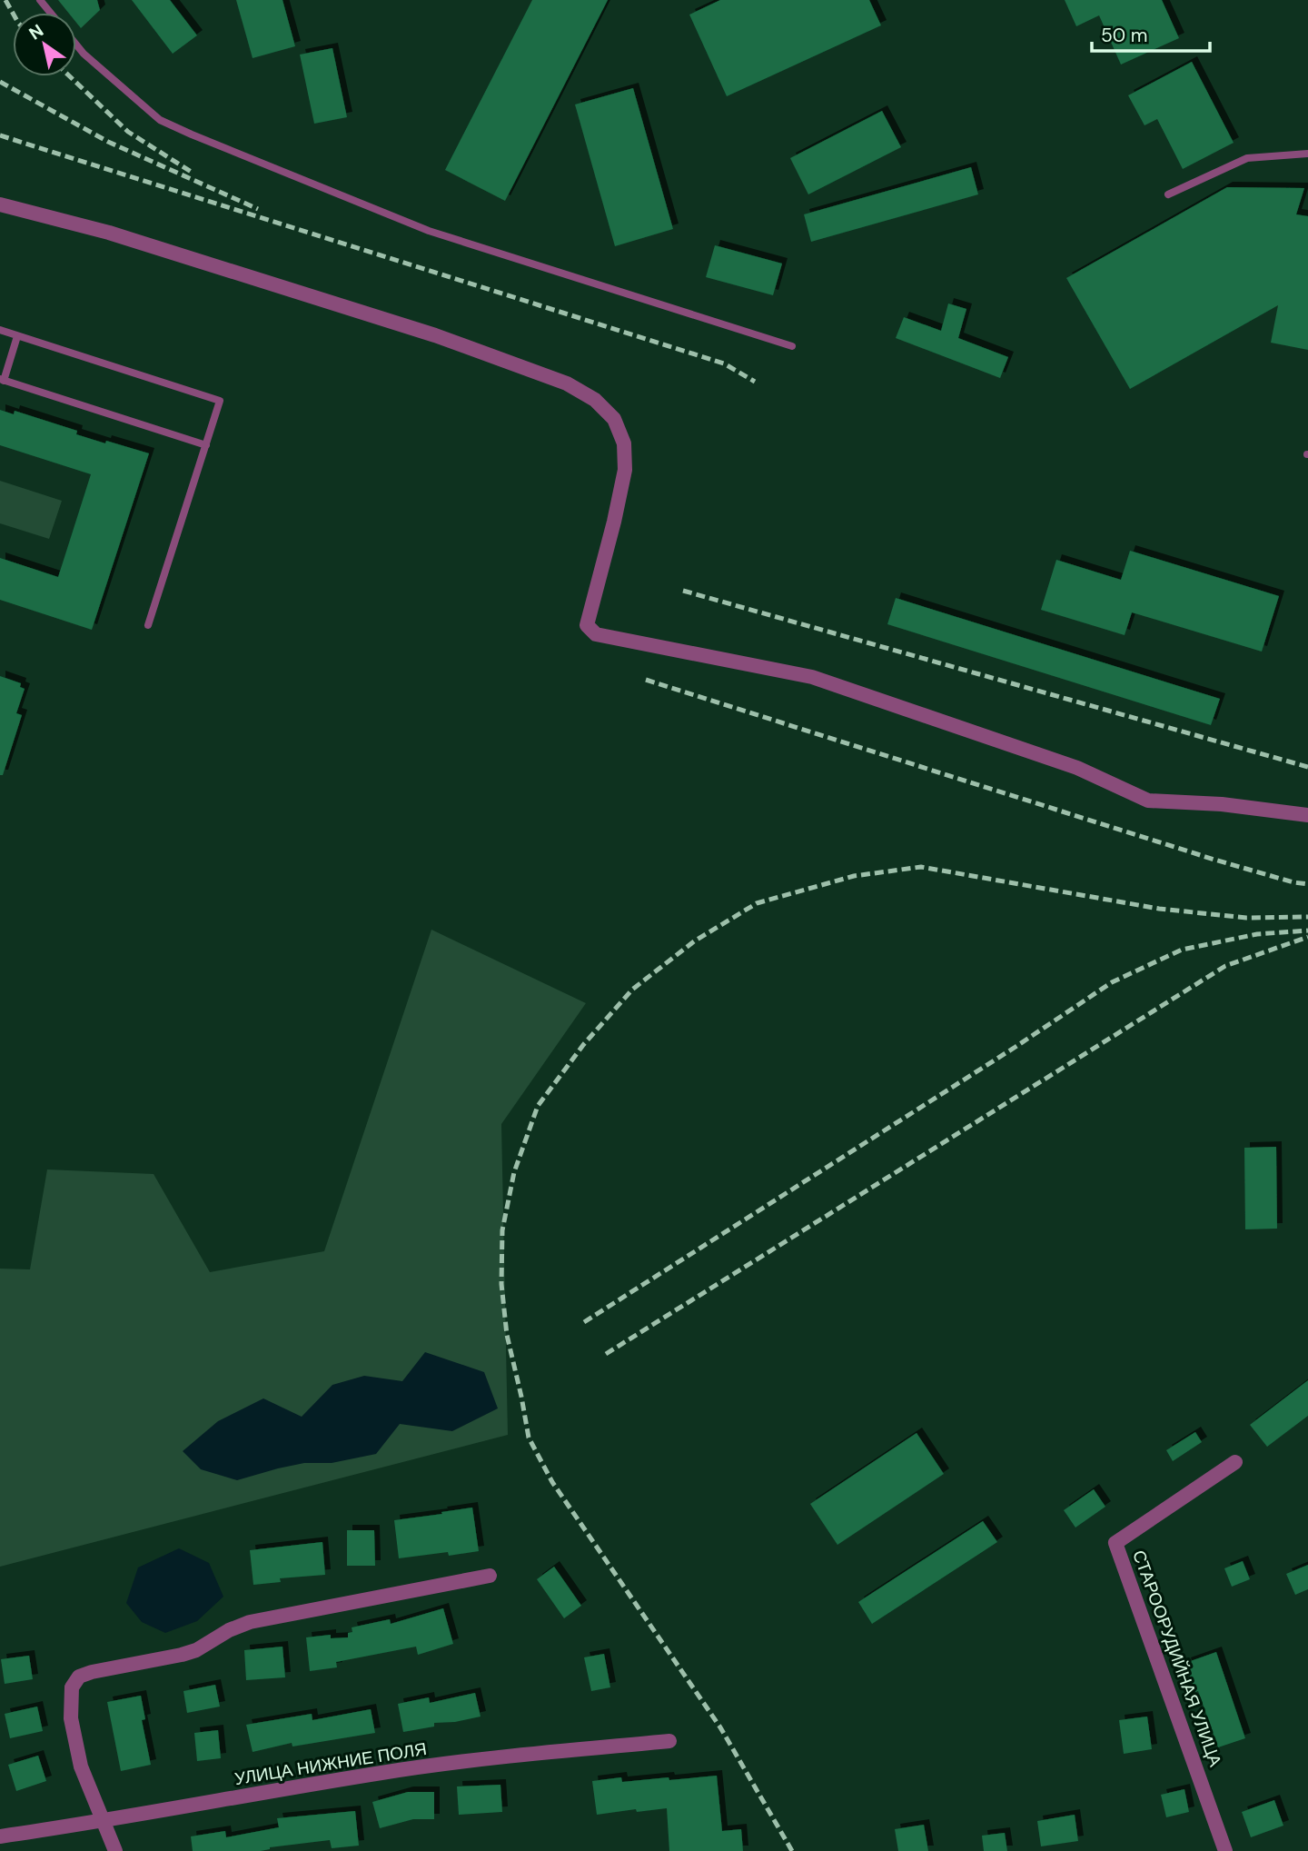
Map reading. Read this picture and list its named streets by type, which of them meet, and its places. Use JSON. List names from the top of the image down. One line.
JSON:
{"streets":{"street":["СТАРООРУДИЙНАЯ УЛИЦА","УЛИЦА НИЖНИЕ ПОЛЯ"]},"scale_bar":"50 m","north":"top left"}
